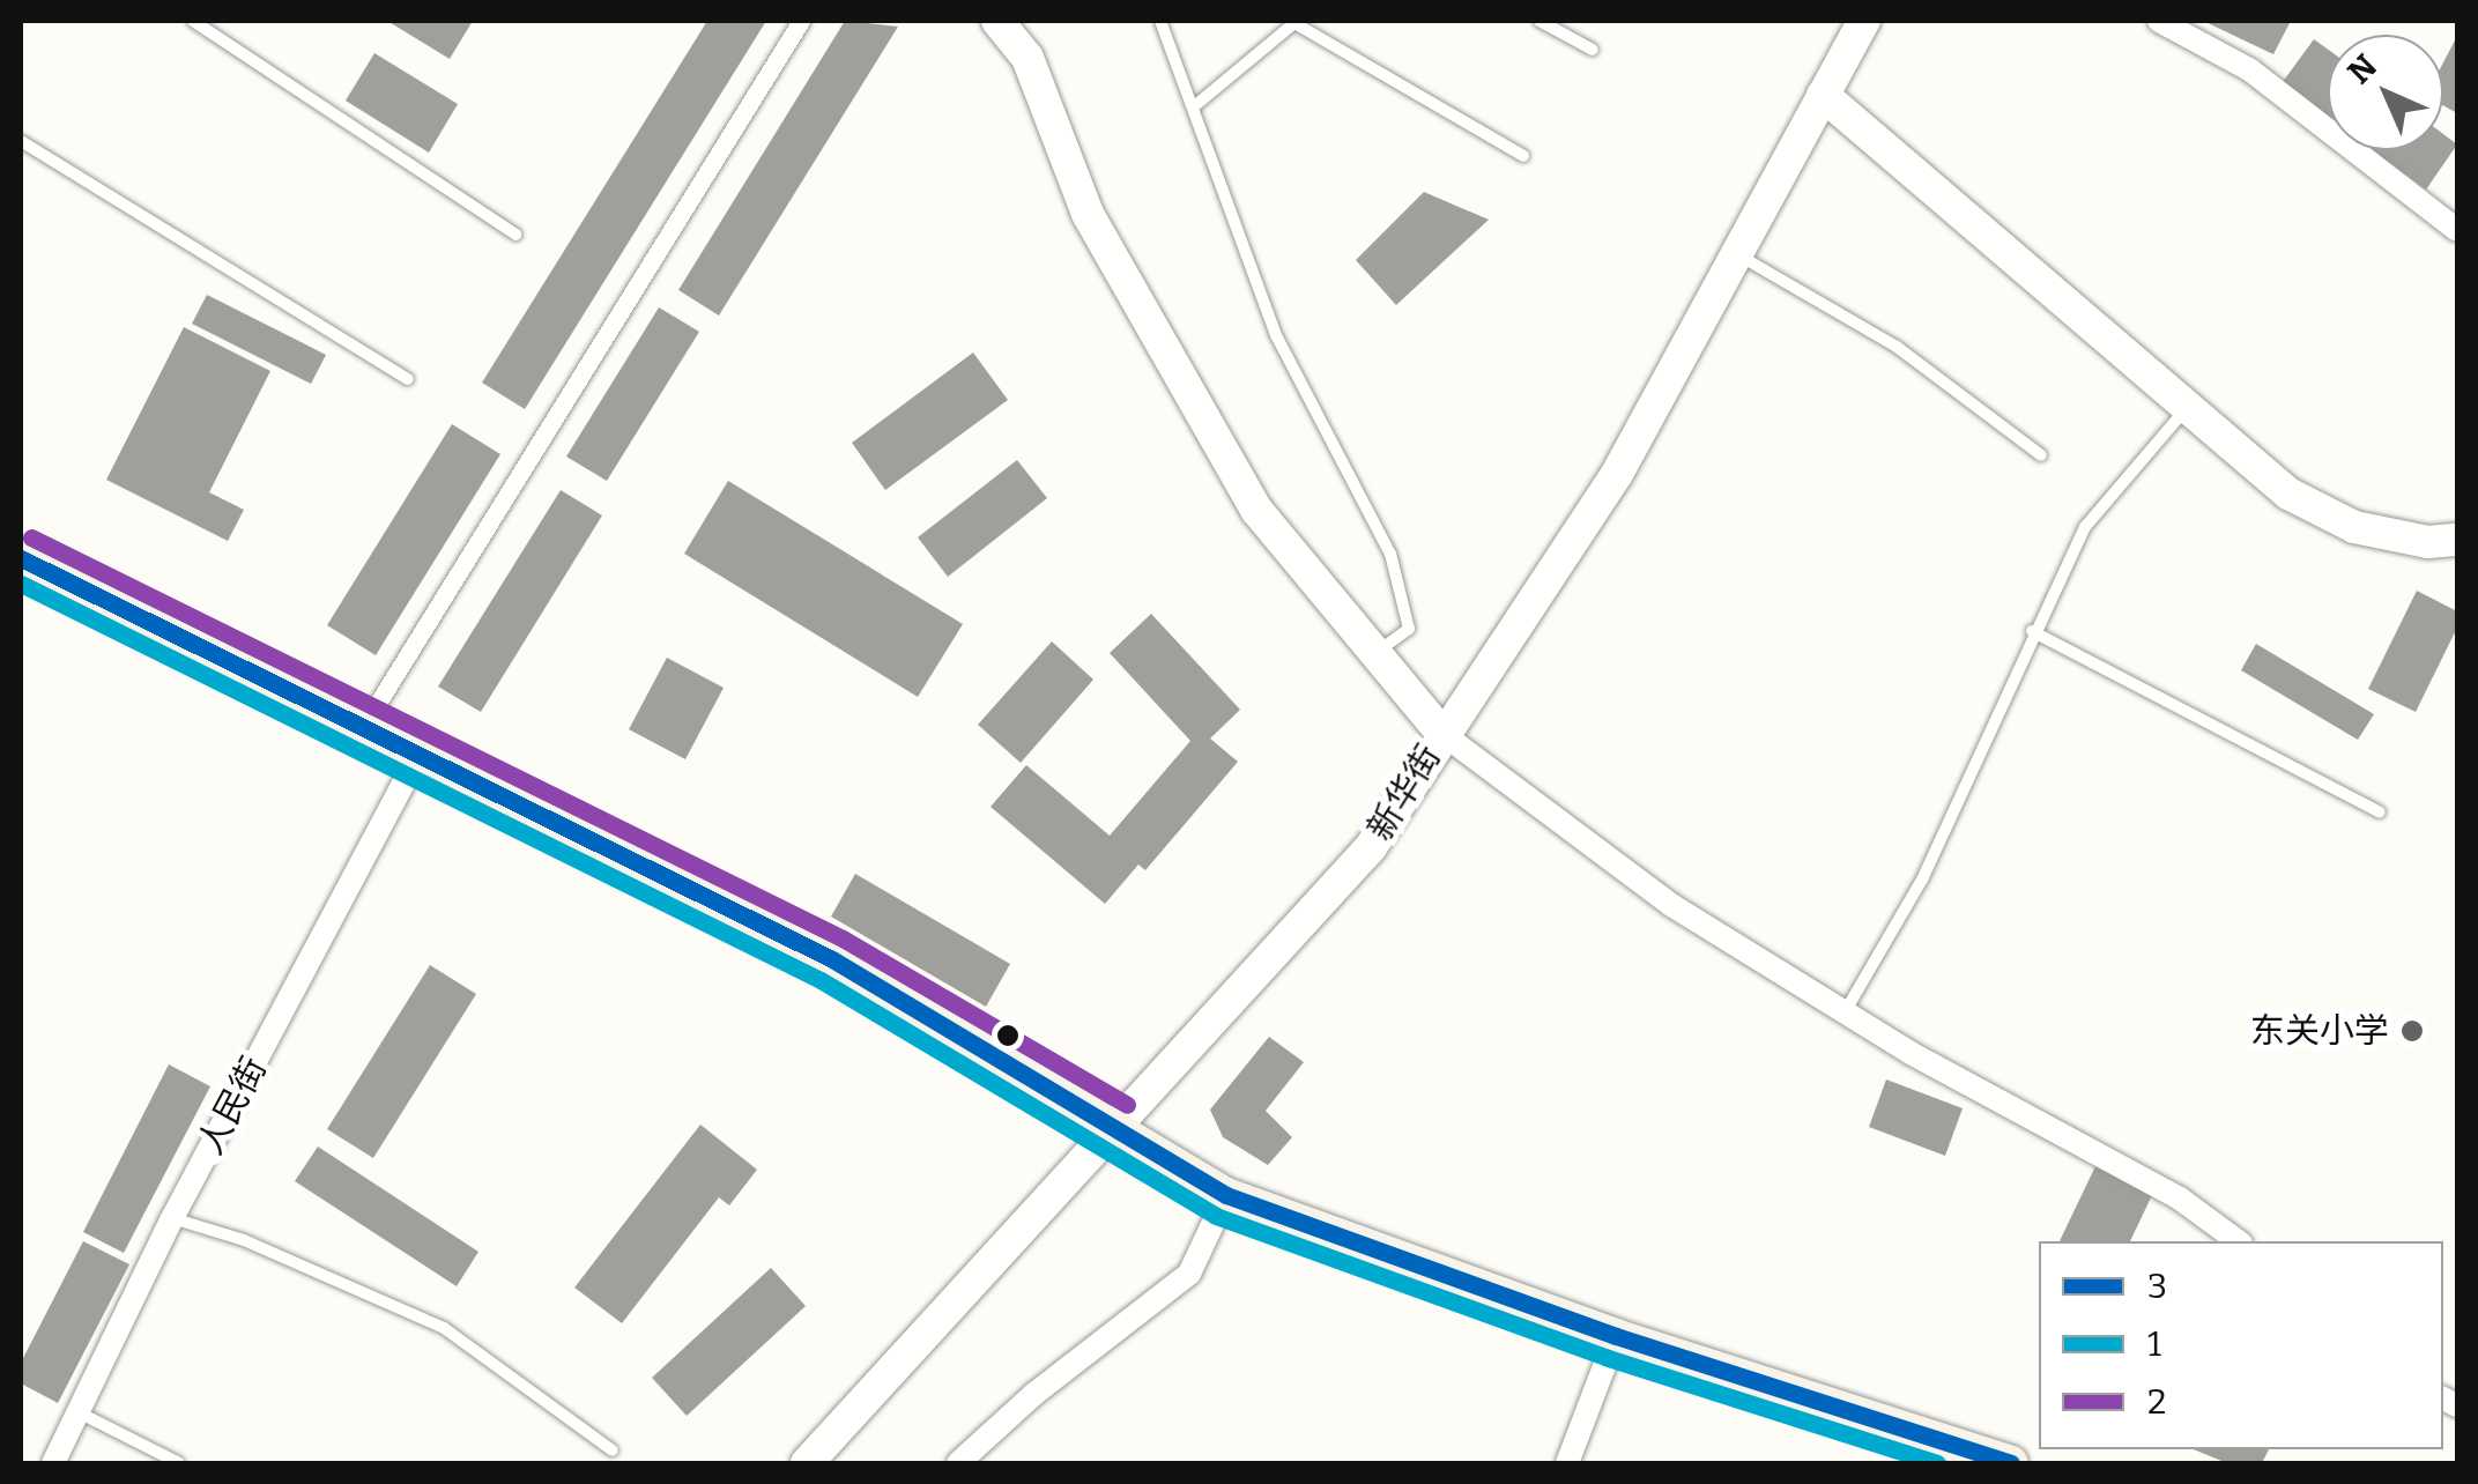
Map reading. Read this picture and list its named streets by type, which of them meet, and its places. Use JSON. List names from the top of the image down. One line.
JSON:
{"streets":{"street":["新华街","人民街"]},"places":["东关小学"],"lines":["transit line 2","transit line 3","transit line 1"],"legend":["3","1","2"],"north":"top left"}
